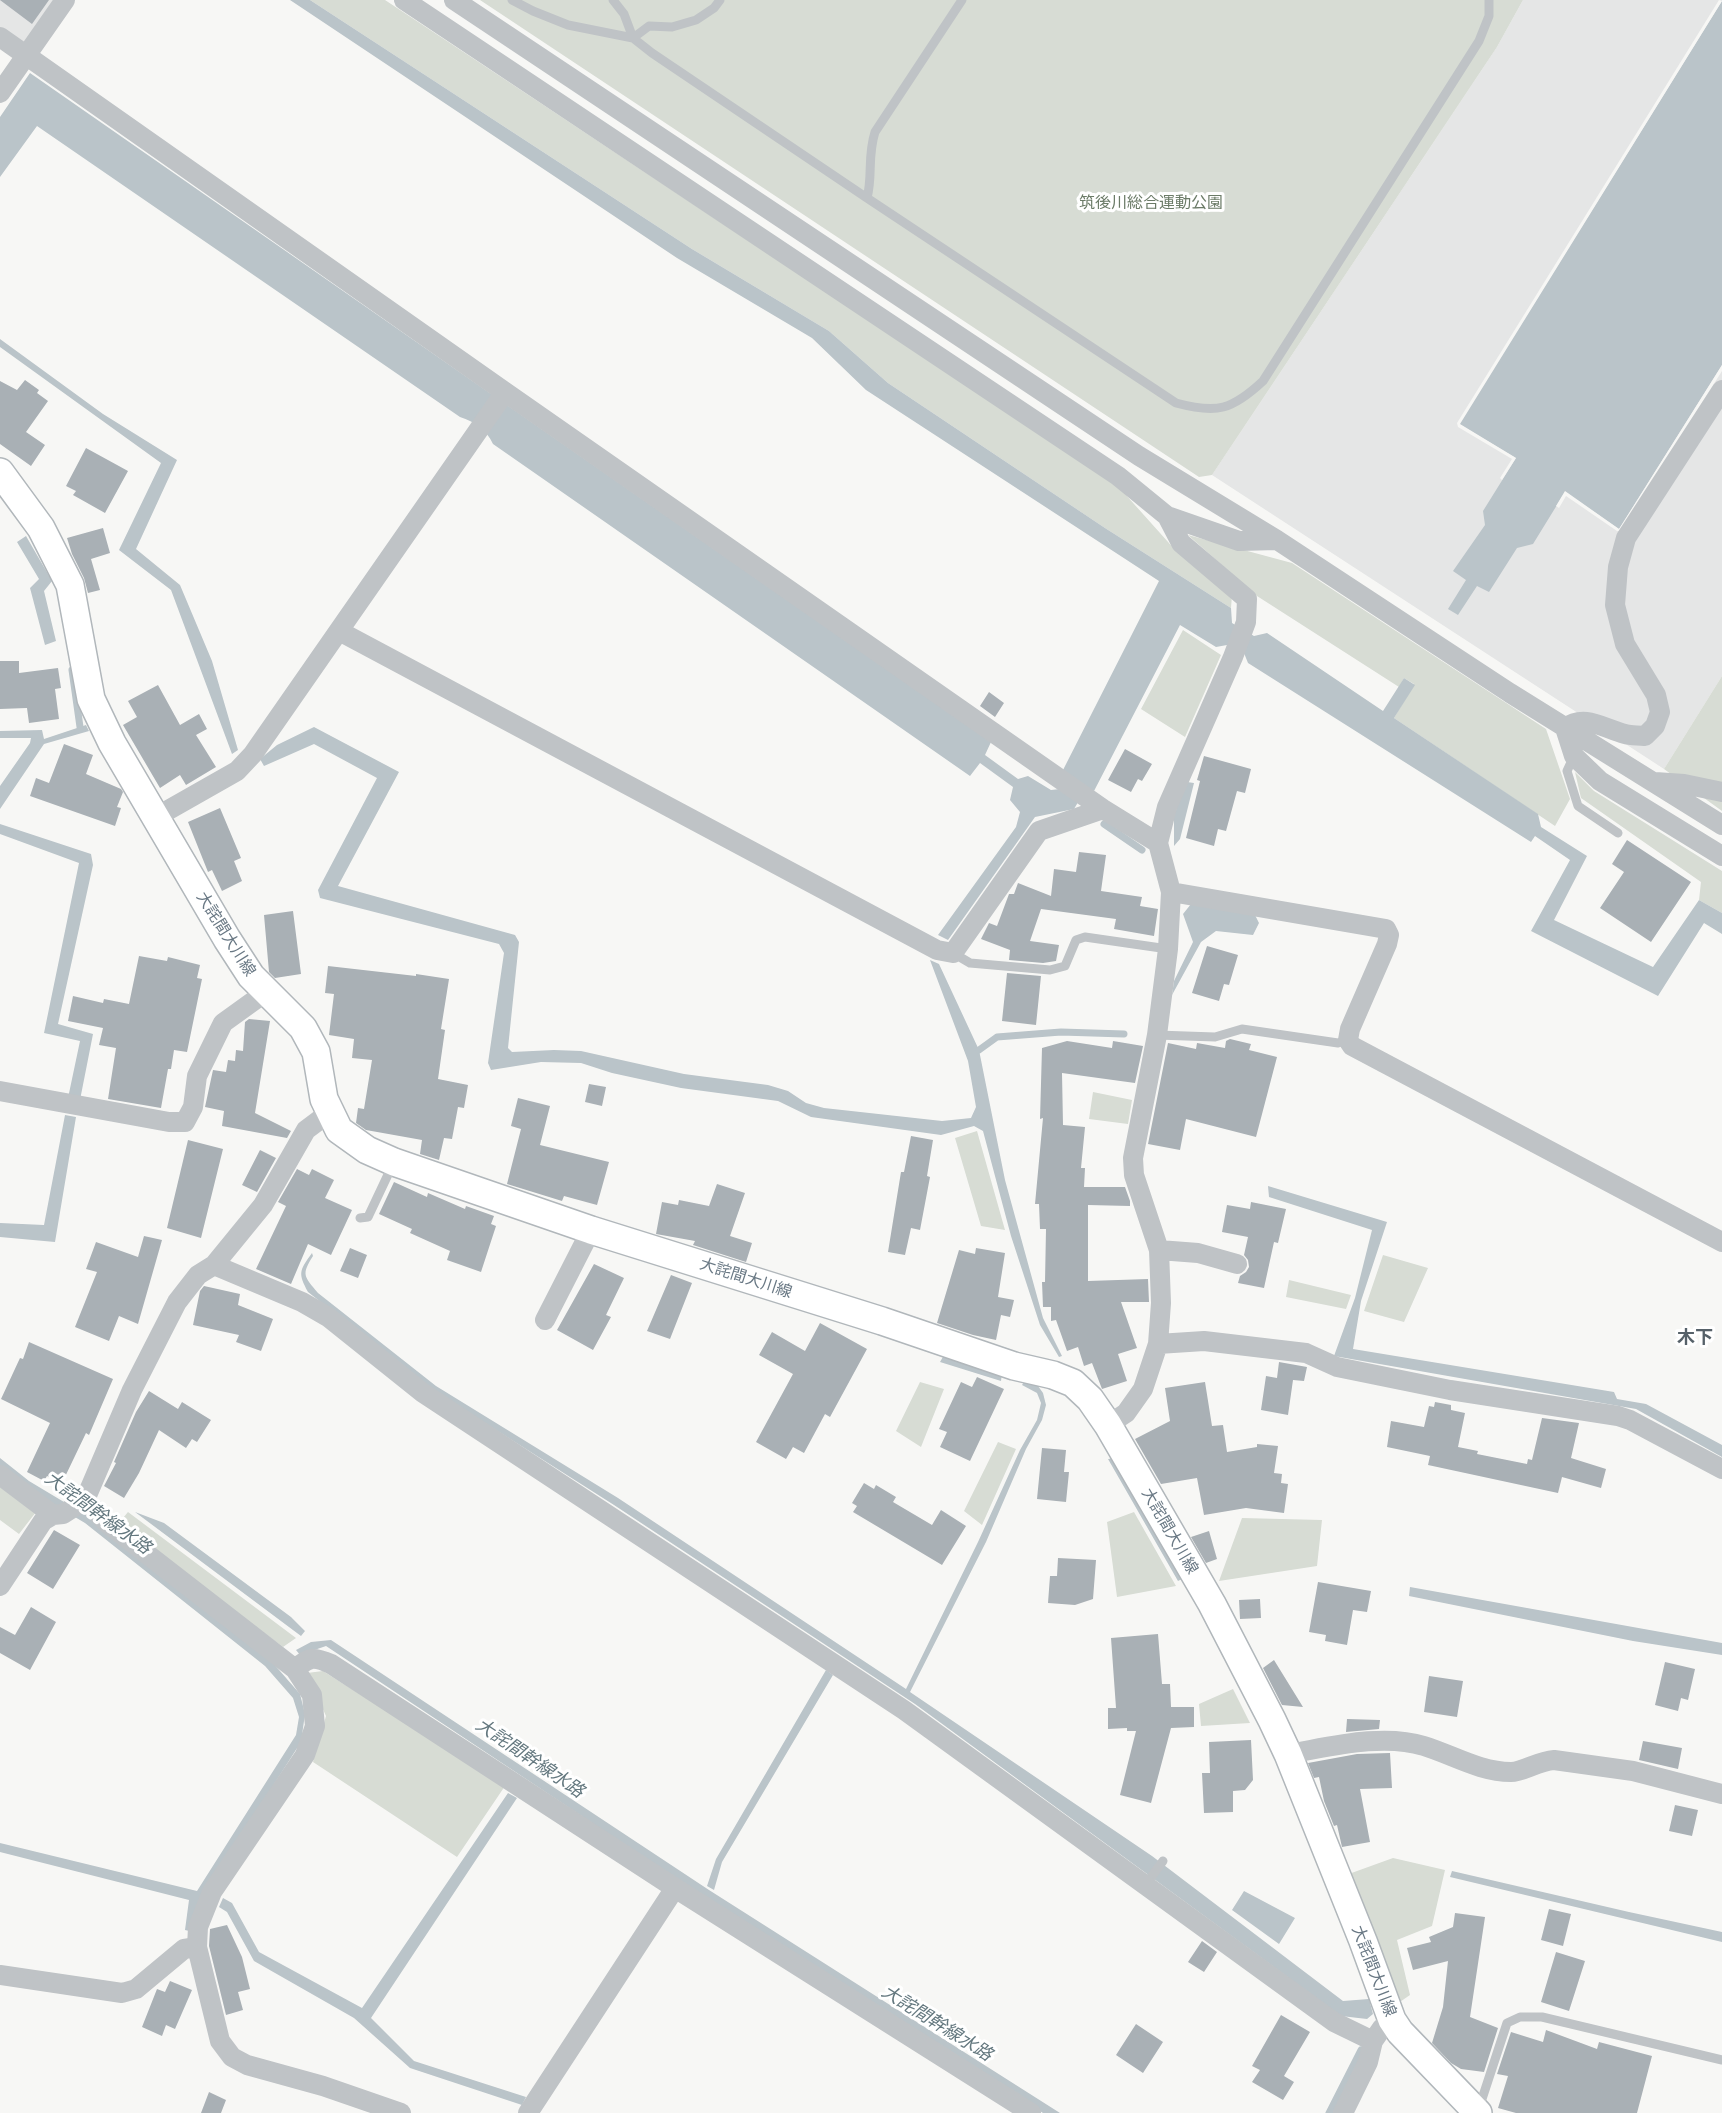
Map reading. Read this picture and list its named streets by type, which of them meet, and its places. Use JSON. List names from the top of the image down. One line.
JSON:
{"streets":{"main road":["大詫間大川線"]},"districts":["木下"],"water":["大詫間幹線水路"],"parks":["筑後川総合運動公園"]}
